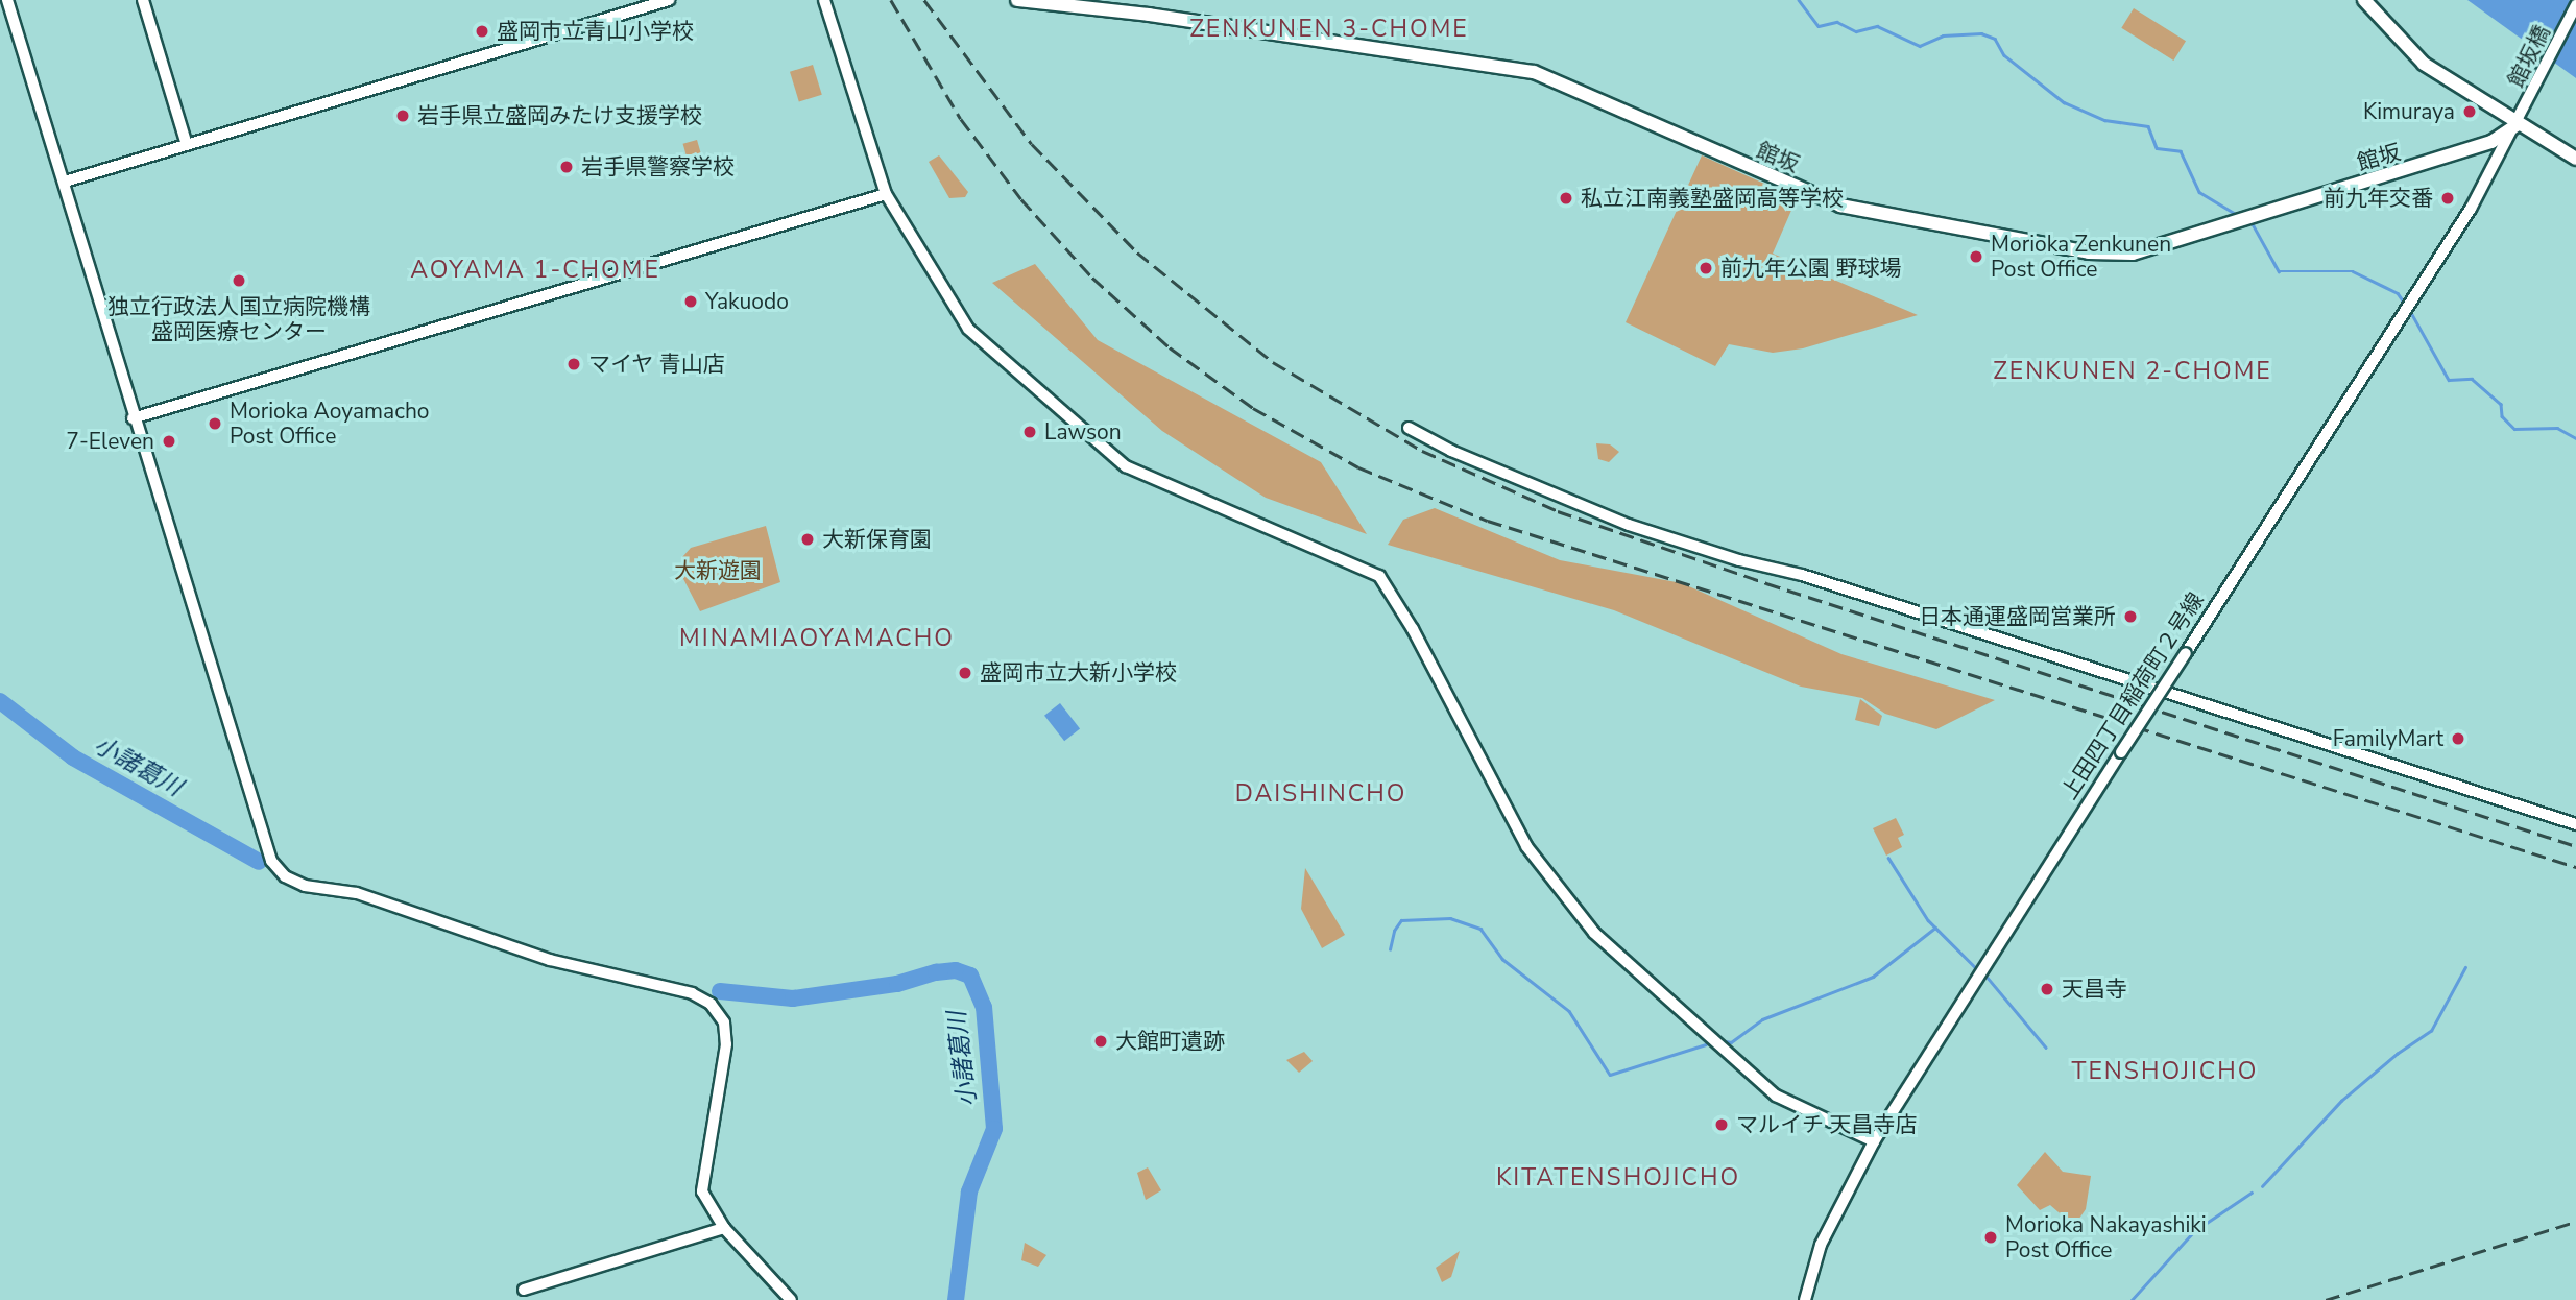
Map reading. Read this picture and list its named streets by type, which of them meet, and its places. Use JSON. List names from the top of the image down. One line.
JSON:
{"streets":{"main road":["館坂"],"street":["館坂橋","上田四丁目稲荷町２号線"]},"crossings":[["館坂橋","館坂"],["館坂橋","上田四丁目稲荷町２号線"],["館坂","上田四丁目稲荷町２号線"]],"districts":["ZENKUNEN 3-CHOME","AOYAMA 1-CHOME","ZENKUNEN 2-CHOME","MINAMIAOYAMACHO","DAISHINCHO","TENSHOJICHO","KITATENSHOJICHO"],"water":["小諸葛川"],"parks":["大新遊園"],"places":["盛岡市立青山小学校","Kimuraya","岩手県立盛岡みたけ支援学校","岩手県警察学校","私立江南義塾盛岡高等学校","前九年交番","Morioka Zenkunen Post Office","前九年公園 野球場","独立行政法人国立病院機構 盛岡医療センター","Yakuodo","マイヤ 青山店","Morioka Aoyamacho Post Office","Lawson","7-Eleven","大新保育園","日本通運盛岡営業所","盛岡市立大新小学校","FamilyMart","天昌寺","大館町遺跡","マルイチ 天昌寺店","Morioka Nakayashiki Post Office"]}
